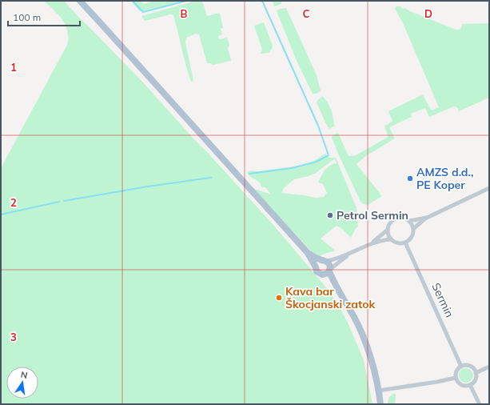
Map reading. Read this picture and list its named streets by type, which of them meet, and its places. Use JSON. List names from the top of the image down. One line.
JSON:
{"streets":{"street":["Sermin"]},"places":["AMZS d.d., PE Koper","Petrol Sermin","Kava bar Škocjanski zatok"],"scale_bar":"100 m","north":"top","grid":{"columns":["B","C","D"],"rows":["1","2","3"]}}
